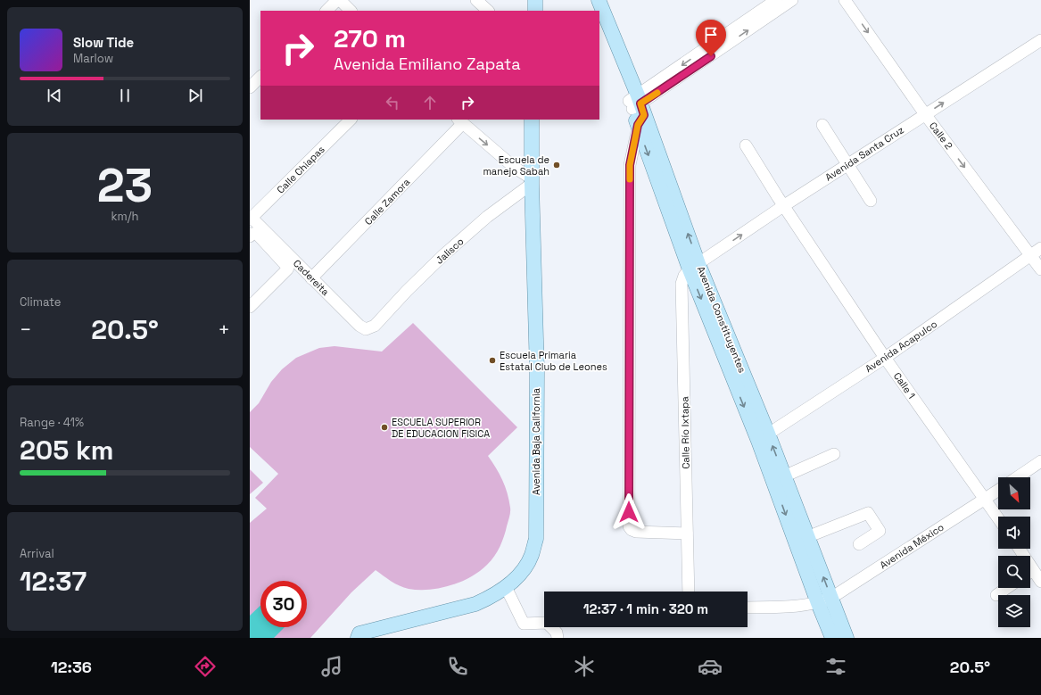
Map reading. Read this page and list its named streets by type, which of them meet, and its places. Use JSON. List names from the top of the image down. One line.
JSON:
{"streets":{"main road":["Avenida Constituyentes","Avenida Baja California"],"street":["Calle 2","Avenida Santa Cruz","Calle Chiapas","Calle Zamora","Jalisco","Cadereita","Avenida Acapulco","Calle 1","Calle Río Ixtapa","Avenida México"]},"crossings":[["Calle 2","Avenida Santa Cruz"],["Calle 2","Avenida Acapulco"],["Avenida Santa Cruz","Avenida Constituyentes"],["Avenida Santa Cruz","Calle 1"],["Avenida Santa Cruz","Calle Río Ixtapa"],["Calle Chiapas","Cadereita"],["Calle Zamora","Cadereita"],["Jalisco","Cadereita"],["Jalisco","Avenida Baja California"],["Avenida Constituyentes","Avenida Acapulco"],["Avenida Constituyentes","Calle Río Ixtapa"],["Avenida Constituyentes","Avenida México"],["Avenida Acapulco","Calle 1"],["Calle 1","Avenida México"]],"one_way":["Calle 2","Avenida Santa Cruz"],"places":["Escuela de manejo Sabah","Escuela Primaria Estatal Club de Leones","ESCUELA SUPERIOR DE EDUCACION FISICA"],"north":"bottom right","page":{"turn":["270 m","Avenida Emiliano Zapata"],"song":["Slow Tide","Marlow"],"tile":[["23","km/h"],"Climate",["Range · 41%","205 km"],["Arrival","12:37"]],"heat":["−","20.5°","+"],"limit":"30","trip":"12:37 · 1 min · 320 m","tabs":["12:36","20.5°"]}}
